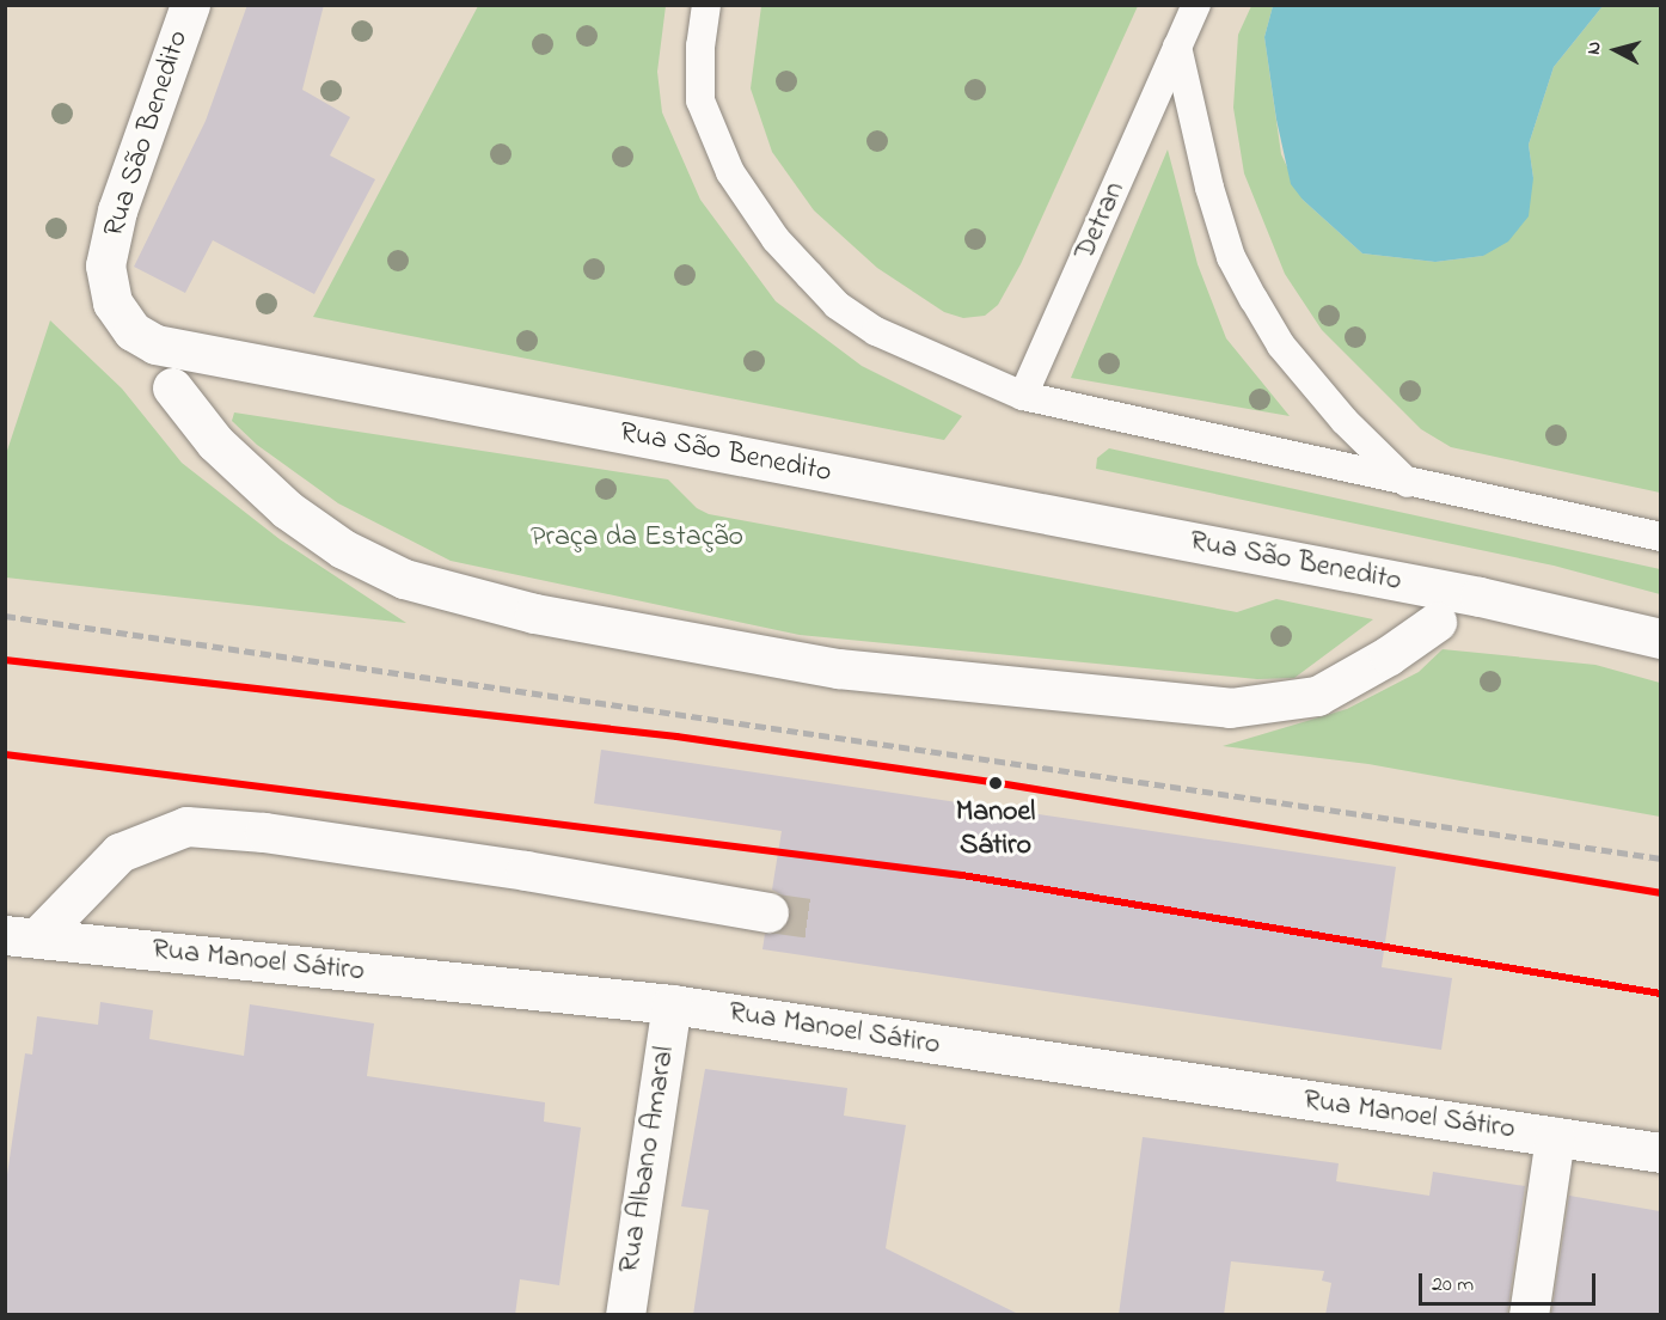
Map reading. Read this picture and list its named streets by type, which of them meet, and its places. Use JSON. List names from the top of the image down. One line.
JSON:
{"streets":{"street":["Rua São Benedito","Rua Manoel Sátiro","Rua Albano Amaral"],"lane":["Detran"]},"crossings":[["Rua Manoel Sátiro","Rua Albano Amaral"]],"parks":["Praça da Estação"],"places":["Manoel Sátiro"],"scale_bar":"20 m","north":"left"}
